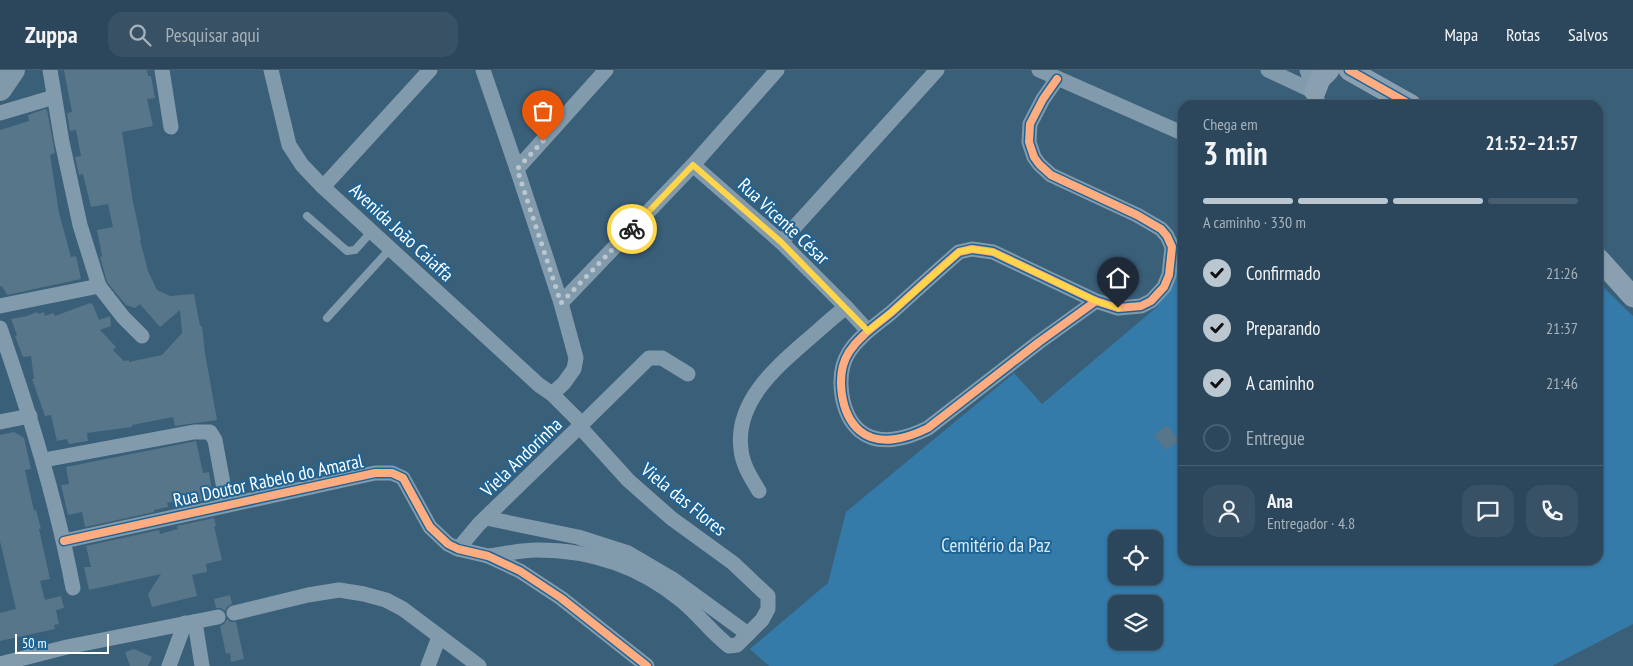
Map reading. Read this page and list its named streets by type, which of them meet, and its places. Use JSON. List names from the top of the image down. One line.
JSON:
{"streets":{"street":["Rua Vicente César","Avenida João Caiaffa","Viela Andorinha","Rua Doutor Rabelo do Amaral","Viela das Flores"]},"crossings":[["Avenida João Caiaffa","Viela Andorinha"],["Viela Andorinha","Rua Doutor Rabelo do Amaral"],["Viela Andorinha","Viela das Flores"]],"parks":["Cemitério da Paz"],"scale_bar":"50 m","page":{"header":"Zuppa","search":"Pesquisar aqui","nav":["Mapa","Rotas","Salvos"],"heading":["3 min","Chega em","21:52–21:57"],"panel":["Ana","Entregador · 4.8"],"bar":"A caminho · 330 m","list":[["Confirmado","21:26"],["Preparando","21:37"],["A caminho","21:46"],"Entregue"],"scale":"50 m"}}
